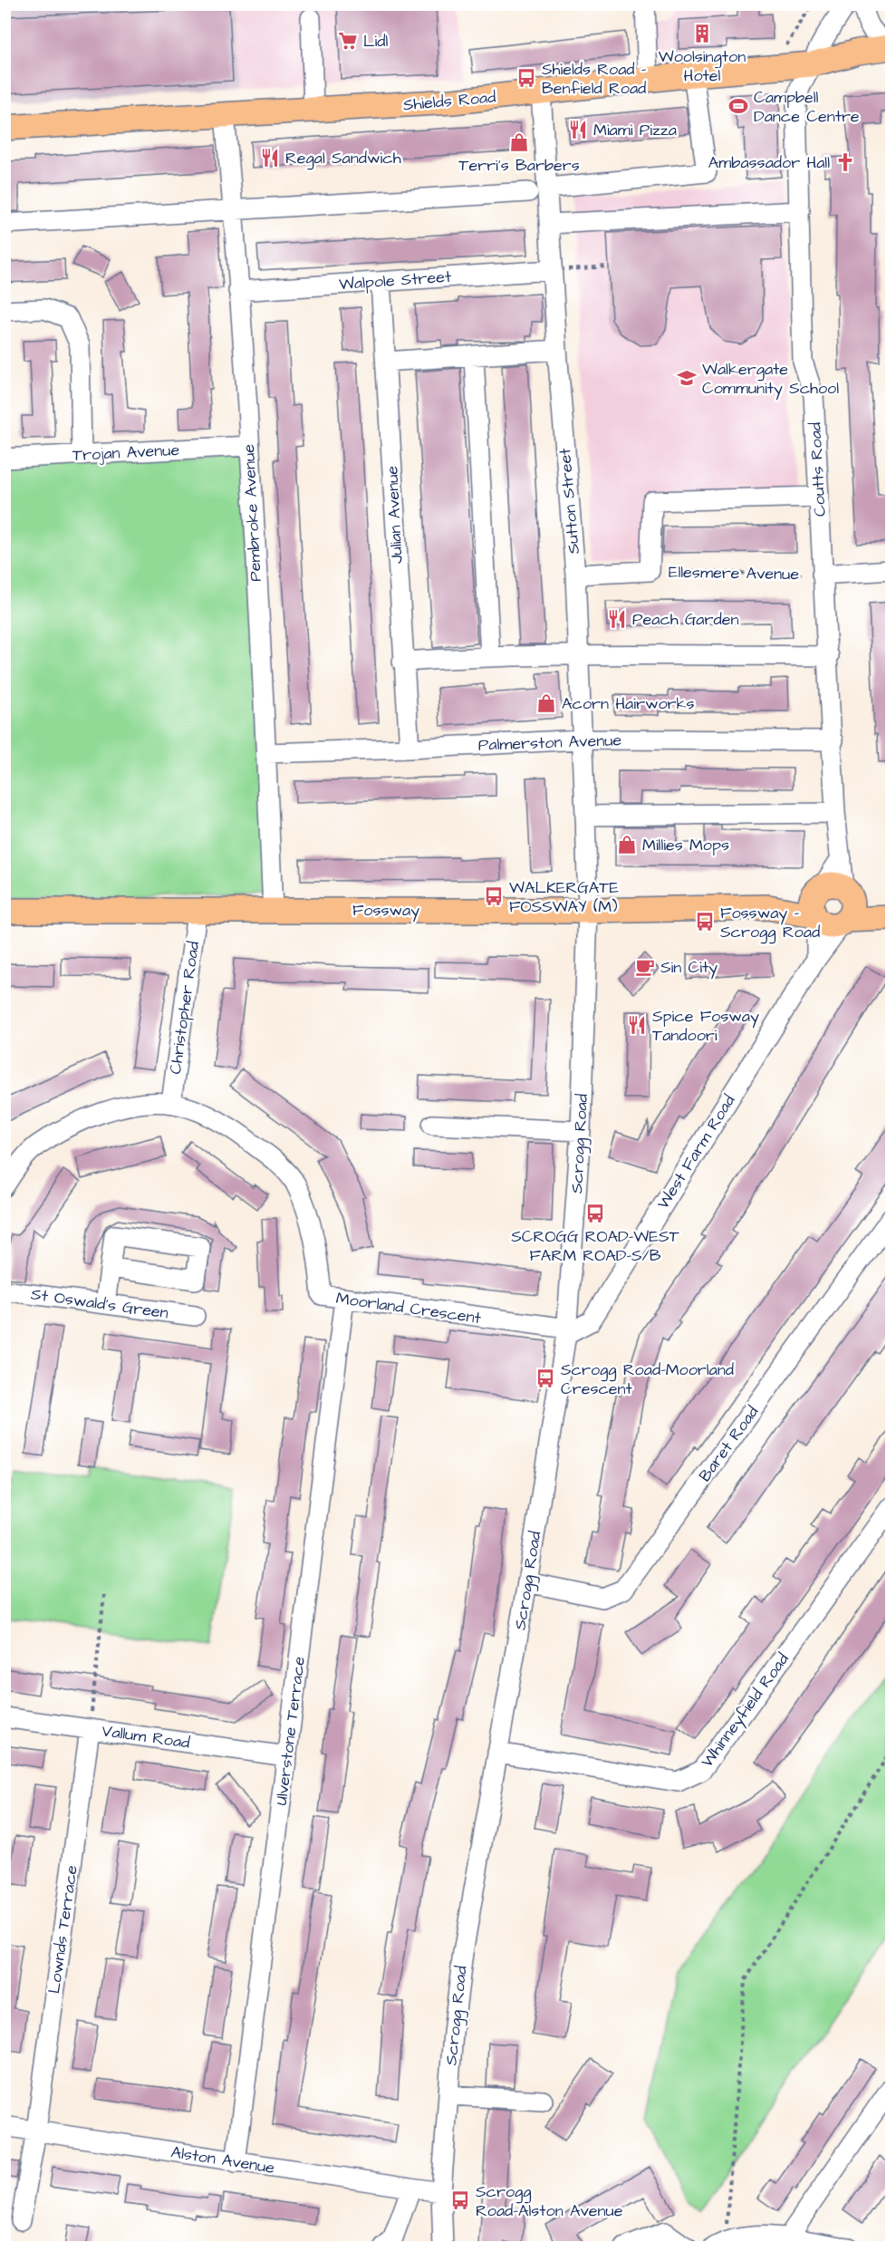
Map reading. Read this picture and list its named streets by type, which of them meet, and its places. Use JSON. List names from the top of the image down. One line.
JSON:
{"streets":{"main road":["Shields Road","Fossway"],"street":["Walpole Street","Trojan Avenue","Coutts Road","Sutton Street","Pembroke Avenue","Julian Avenue","Ellesmere Avenue","Palmerston Avenue","Christopher Road","Scrogg Road","West Farm Road","St Oswald's Green","Moorland Crescent","Baret Road","Whinneyfield Road","Ulverstone Terrace","Vallum Road","Lownds Terrace","Alston Avenue"]},"crossings":[["Shields Road","Coutts Road"],["Shields Road","Sutton Street"],["Shields Road","Pembroke Avenue"],["Walpole Street","Sutton Street"],["Walpole Street","Pembroke Avenue"],["Walpole Street","Julian Avenue"],["Trojan Avenue","Pembroke Avenue"],["Coutts Road","Ellesmere Avenue"],["Coutts Road","Palmerston Avenue"],["Coutts Road","Fossway"],["Sutton Street","Ellesmere Avenue"],["Sutton Street","Palmerston Avenue"],["Sutton Street","Fossway"],["Sutton Street","Scrogg Road"],["Pembroke Avenue","Palmerston Avenue"],["Pembroke Avenue","Fossway"],["Julian Avenue","Palmerston Avenue"],["Fossway","Christopher Road"],["Fossway","Scrogg Road"],["Fossway","West Farm Road"],["Christopher Road","Moorland Crescent"],["Scrogg Road","West Farm Road"],["Scrogg Road","Moorland Crescent"],["Scrogg Road","Baret Road"],["Scrogg Road","Whinneyfield Road"],["Scrogg Road","Alston Avenue"],["West Farm Road","Moorland Crescent"],["Moorland Crescent","Ulverstone Terrace"],["Ulverstone Terrace","Vallum Road"],["Ulverstone Terrace","Alston Avenue"],["Vallum Road","Lownds Terrace"],["Lownds Terrace","Alston Avenue"]],"places":{"building":["Woolsington Hotel"],"supermarket":["Lidl"],"bus stop":["Shields Road - Benfield Road","WALKERGATE FOSSWAY (M)","Fossway - Scrogg Road","SCROGG ROAD-WEST FARM ROAD-S/B","Scrogg Road-Moorland Crescent","Scrogg Road-Alston Avenue"],"sports":["Campbell Dance Centre"],"restaurant":["Miami Pizza","Regal Sandwich","Peach Garden","Spice Fosway Tandoori"],"shop":["Terri's Barbers","Acorn Hairworks","Millies Mops"],"church":["Ambassador Hall"],"school or university":["Walkergate Community School"],"cafe":["Sin City"]}}
